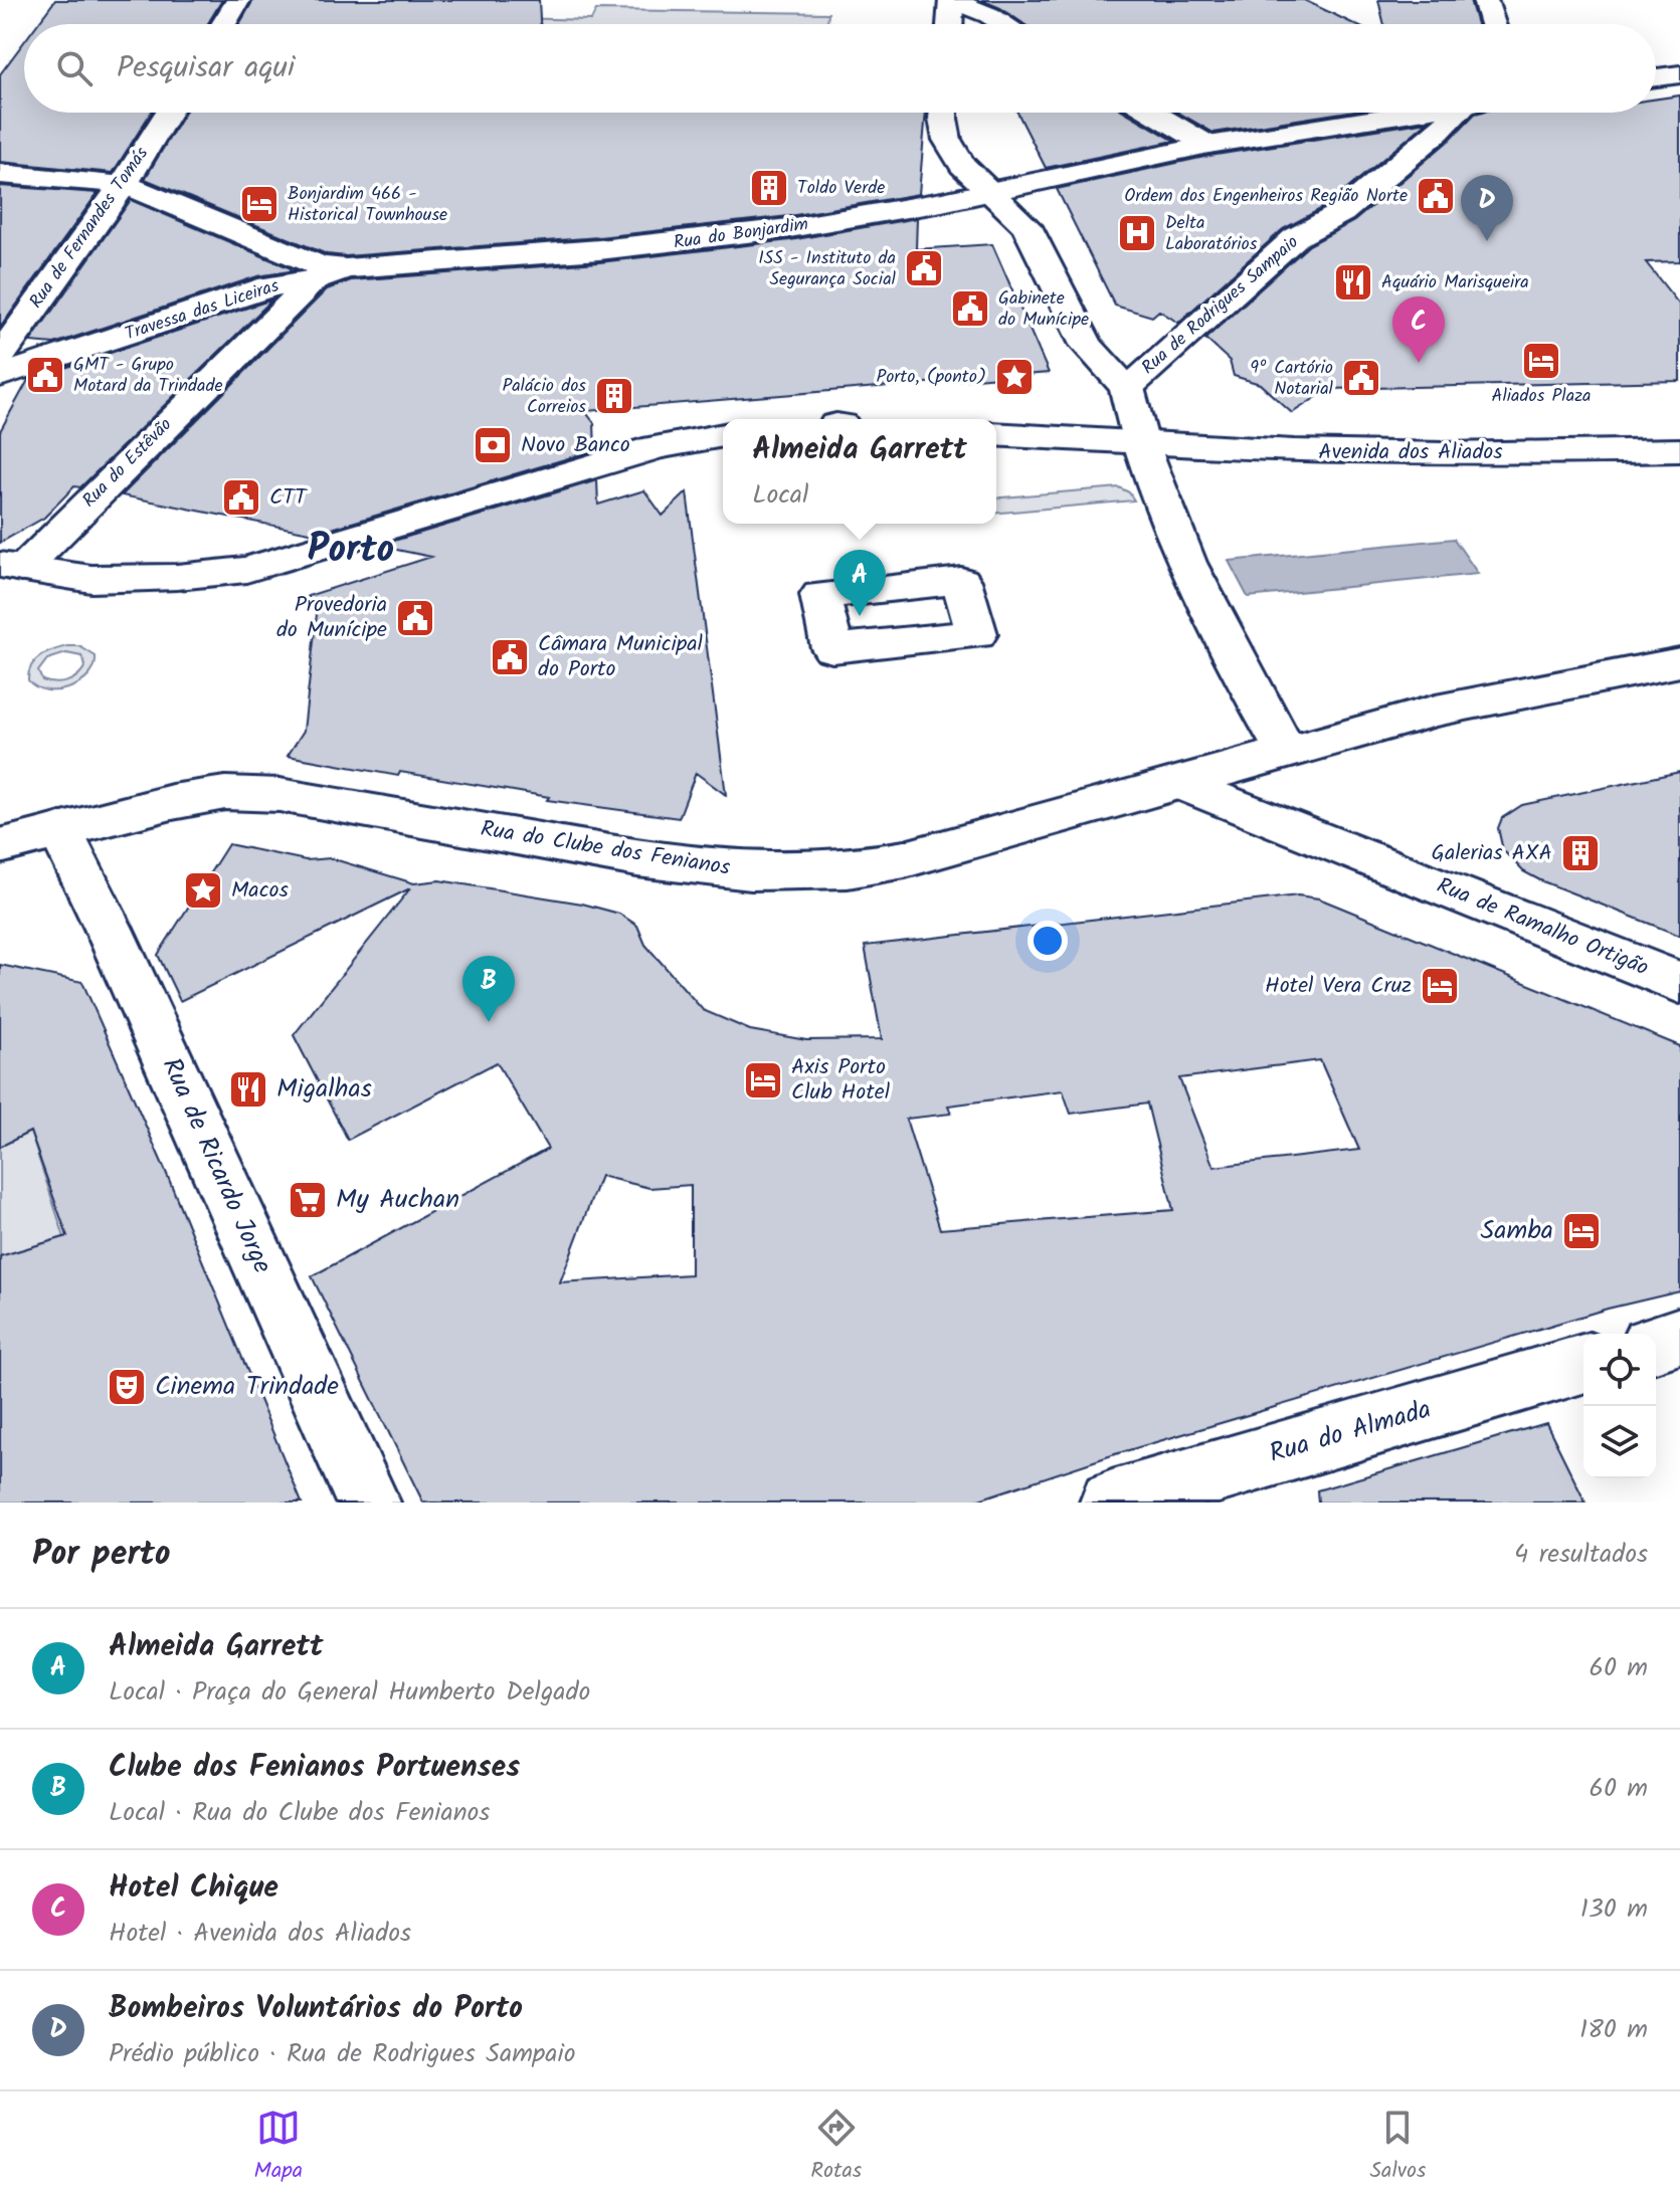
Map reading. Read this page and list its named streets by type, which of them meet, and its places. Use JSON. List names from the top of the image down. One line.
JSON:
{"streets":{"street":["Rua de Fernandes Tomás","Rua do Bonjardim","Rua de Rodrigues Sampaio","Travessa das Liceiras","Avenida dos Aliados","Rua do Estêvão","Rua do Clube dos Fenianos","Rua de Ramalho Ortigão","Rua de Ricardo Jorge","Rua do Almada"]},"crossings":[["Rua de Fernandes Tomás","Rua do Bonjardim"],["Rua do Bonjardim","Travessa das Liceiras"],["Rua do Bonjardim","Rua do Estêvão"],["Travessa das Liceiras","Rua do Estêvão"],["Rua do Clube dos Fenianos","Rua de Ramalho Ortigão"],["Rua do Clube dos Fenianos","Rua de Ricardo Jorge"]],"districts":["Porto"],"places":{"building":["Toldo Verde","Palácio dos Correios","Galerias AXA"],"public building":["Ordem dos Engenheiros Região Norte","ISS - Instituto da Segurança Social","Gabinete do Munícipe","GMT - Grupo Motard da Trindade","9º Cartório Notarial","CTT","Provedoria do Munícipe","Câmara Municipal do Porto"],"hotel":["Bonjardim 466 - Historical Townhouse","Aliados Plaza","Hotel Vera Cruz","Axis Porto Club Hotel","Samba"],"hospital":["Delta Laboratórios"],"restaurant":["Aquário Marisqueira","Migalhas"],"place":["Porto, (ponto)","Macos"],"bank":["Novo Banco"],"supermarket":["My Auchan"],"theatre":["Cinema Trindade"]},"page":{"search":"Pesquisar aqui","pins":["D","C","A","B"],"popup":["Almeida Garrett","Local"],"heading":["Por perto","4 resultados"],"list":[{"mark":"A","name":"Almeida Garrett","note":"Local · Praça do General Humberto Delgado","value":"60 m"},{"mark":"B","name":"Clube dos Fenianos Portuenses","note":"Local · Rua do Clube dos Fenianos","value":"60 m"},{"mark":"C","name":"Hotel Chique","note":"Hotel · Avenida dos Aliados","value":"130 m"},{"mark":"D","name":"Bombeiros Voluntários do Porto","note":"Prédio público · Rua de Rodrigues Sampaio","value":"180 m"}],"nav":["Mapa","Rotas","Salvos"]}}
